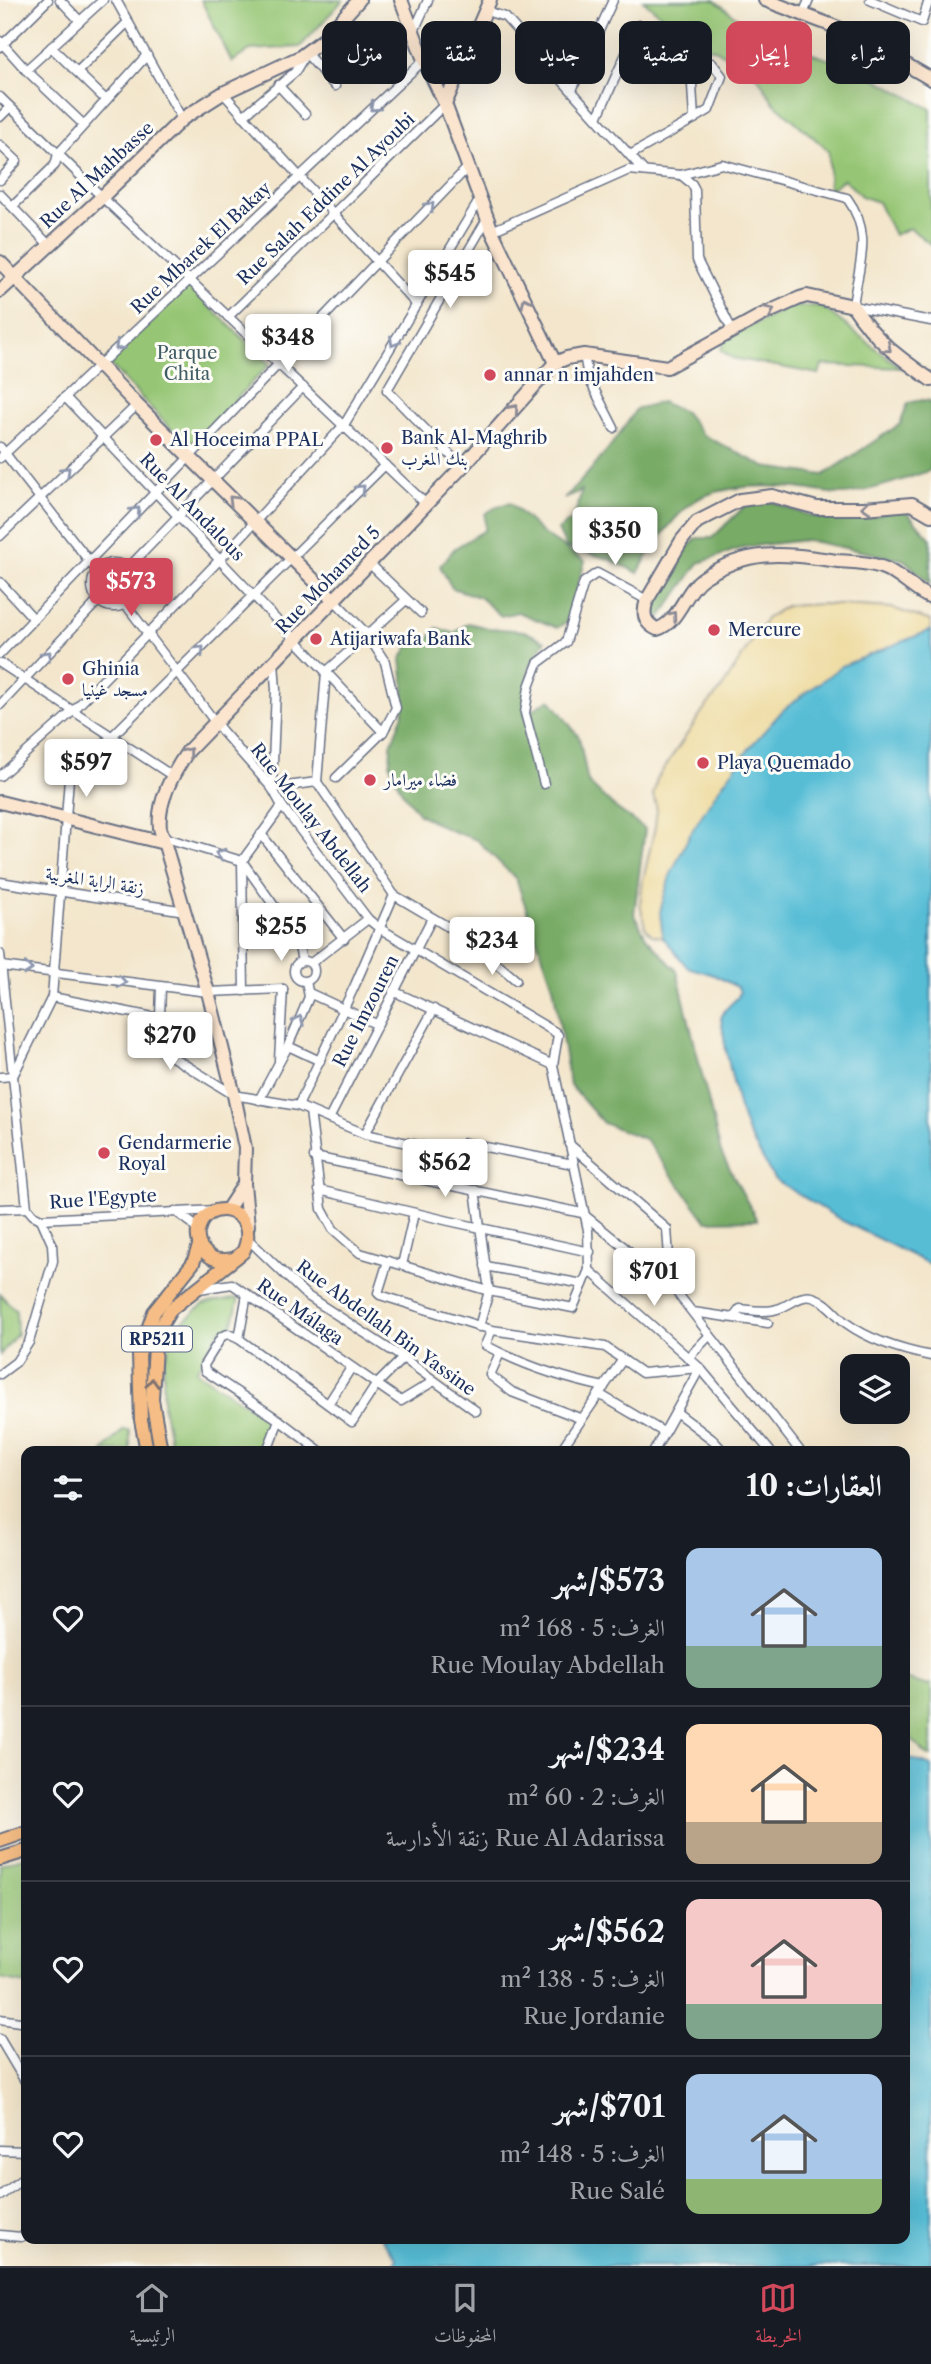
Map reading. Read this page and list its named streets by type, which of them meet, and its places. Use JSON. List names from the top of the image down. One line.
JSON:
{"streets":{"main road":["RP5211"],"street":["Rue Al Mahbasse","Rue Salah Eddine Al Ayoubi","Rue Mbarek El Bakay","Rue Al Andalous","Rue Mohamed 5","Rue Moulay Abdellah","زنقة الراية المغربية","Rue Imzouren","Rue l'Egypte","Rue Málaga","Rue Abdellah Bin Yassine"]},"crossings":[["Rue Mbarek El Bakay","Rue Al Andalous"],["Rue Al Andalous","Rue Mohamed 5"],["Rue Mohamed 5","Rue Moulay Abdellah"],["Rue Mohamed 5","زنقة الراية المغربية"],["Rue Mohamed 5","Rue l'Egypte"],["Rue Mohamed 5","Rue Abdellah Bin Yassine"],["Rue Mohamed 5","RP5211"],["Rue Moulay Abdellah","Rue Imzouren"],["Rue l'Egypte","Rue Abdellah Bin Yassine"],["Rue l'Egypte","RP5211"],["Rue Málaga","Rue Abdellah Bin Yassine"],["Rue Málaga","RP5211"],["Rue Abdellah Bin Yassine","RP5211"]],"one_way":["Rue Mbarek El Bakay"],"parks":["Parque Chita"],"places":["annar n imjahden","Al Hoceima PPAL","Bank Al-Maghrib بنك المغرب","Mercure","Atijariwafa Bank","Ghinia مسجد غينيا","Playa Quemado","فضاء ميرامار","Gendarmerie Royal"],"page":{"chip":["شراء","إيجار","تصفية","جديد","شقة","منزل"],"price":["$545","$348","$350","$573","$597","$255","$234","$270","$562","$701"],"heading":"العقارات: 10","list":[{"name":"$573/شهر","note":"الغرف: 5 · 168 m² · Rue Moulay Abdellah"},{"name":"$234/شهر","note":"الغرف: 2 · 60 m² · Rue Al Adarissa زنقة الأدارسة"},{"name":"$562/شهر","note":"الغرف: 5 · 138 m² · Rue Jordanie"},{"name":"$701/شهر","note":"الغرف: 5 · 148 m² · Rue Salé"}],"tabs":["الخريطة","المحفوظات","الرئيسية"]}}
